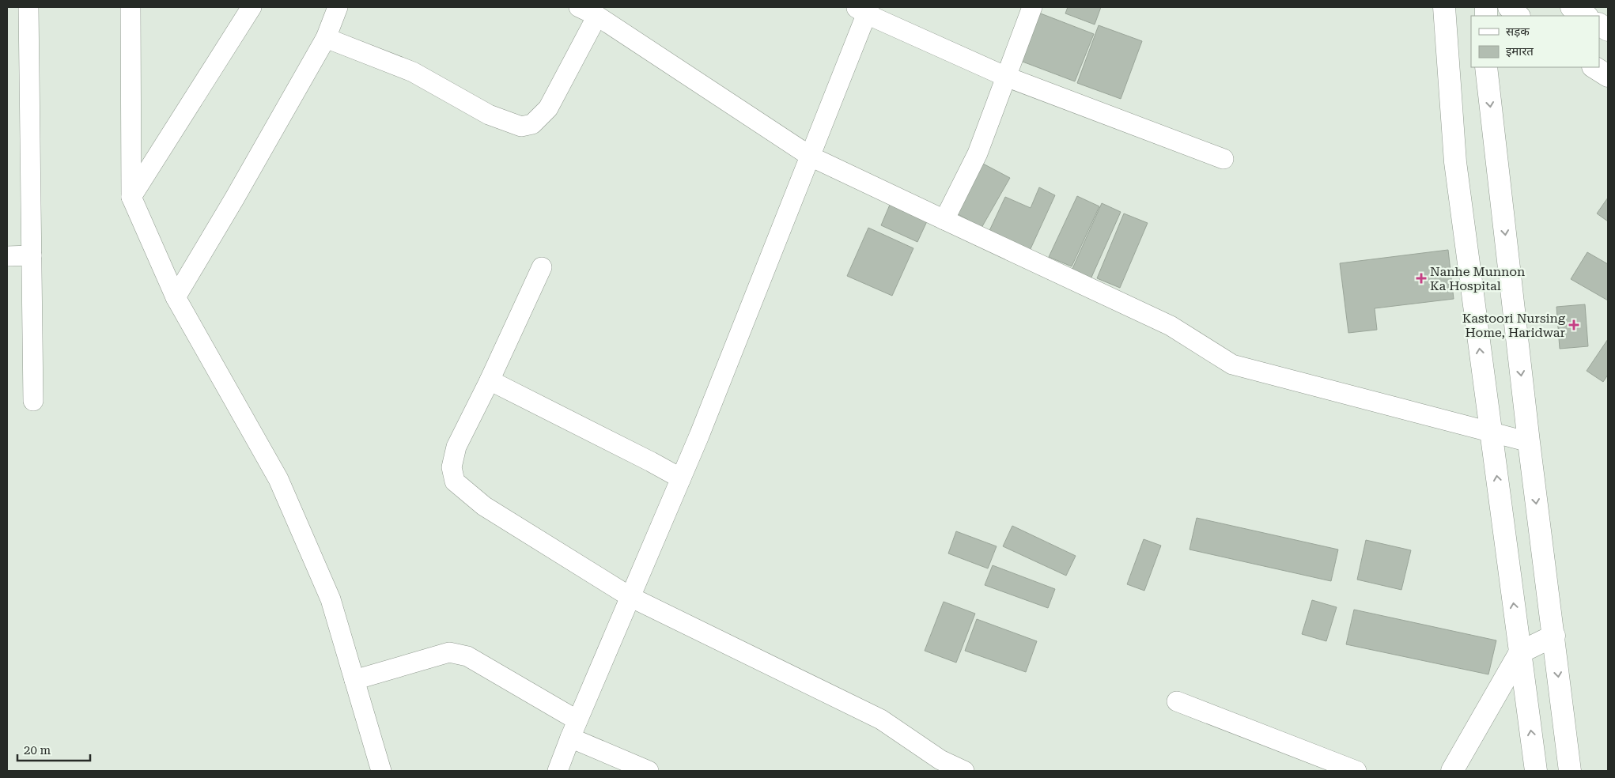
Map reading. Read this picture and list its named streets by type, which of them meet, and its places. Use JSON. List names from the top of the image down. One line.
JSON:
{"places":{"health":["Nanhe Munnon Ka Hospital","Kastoori Nursing Home, Haridwar"]},"legend":["सड़क","इमारत"],"scale_bar":"20 m"}
